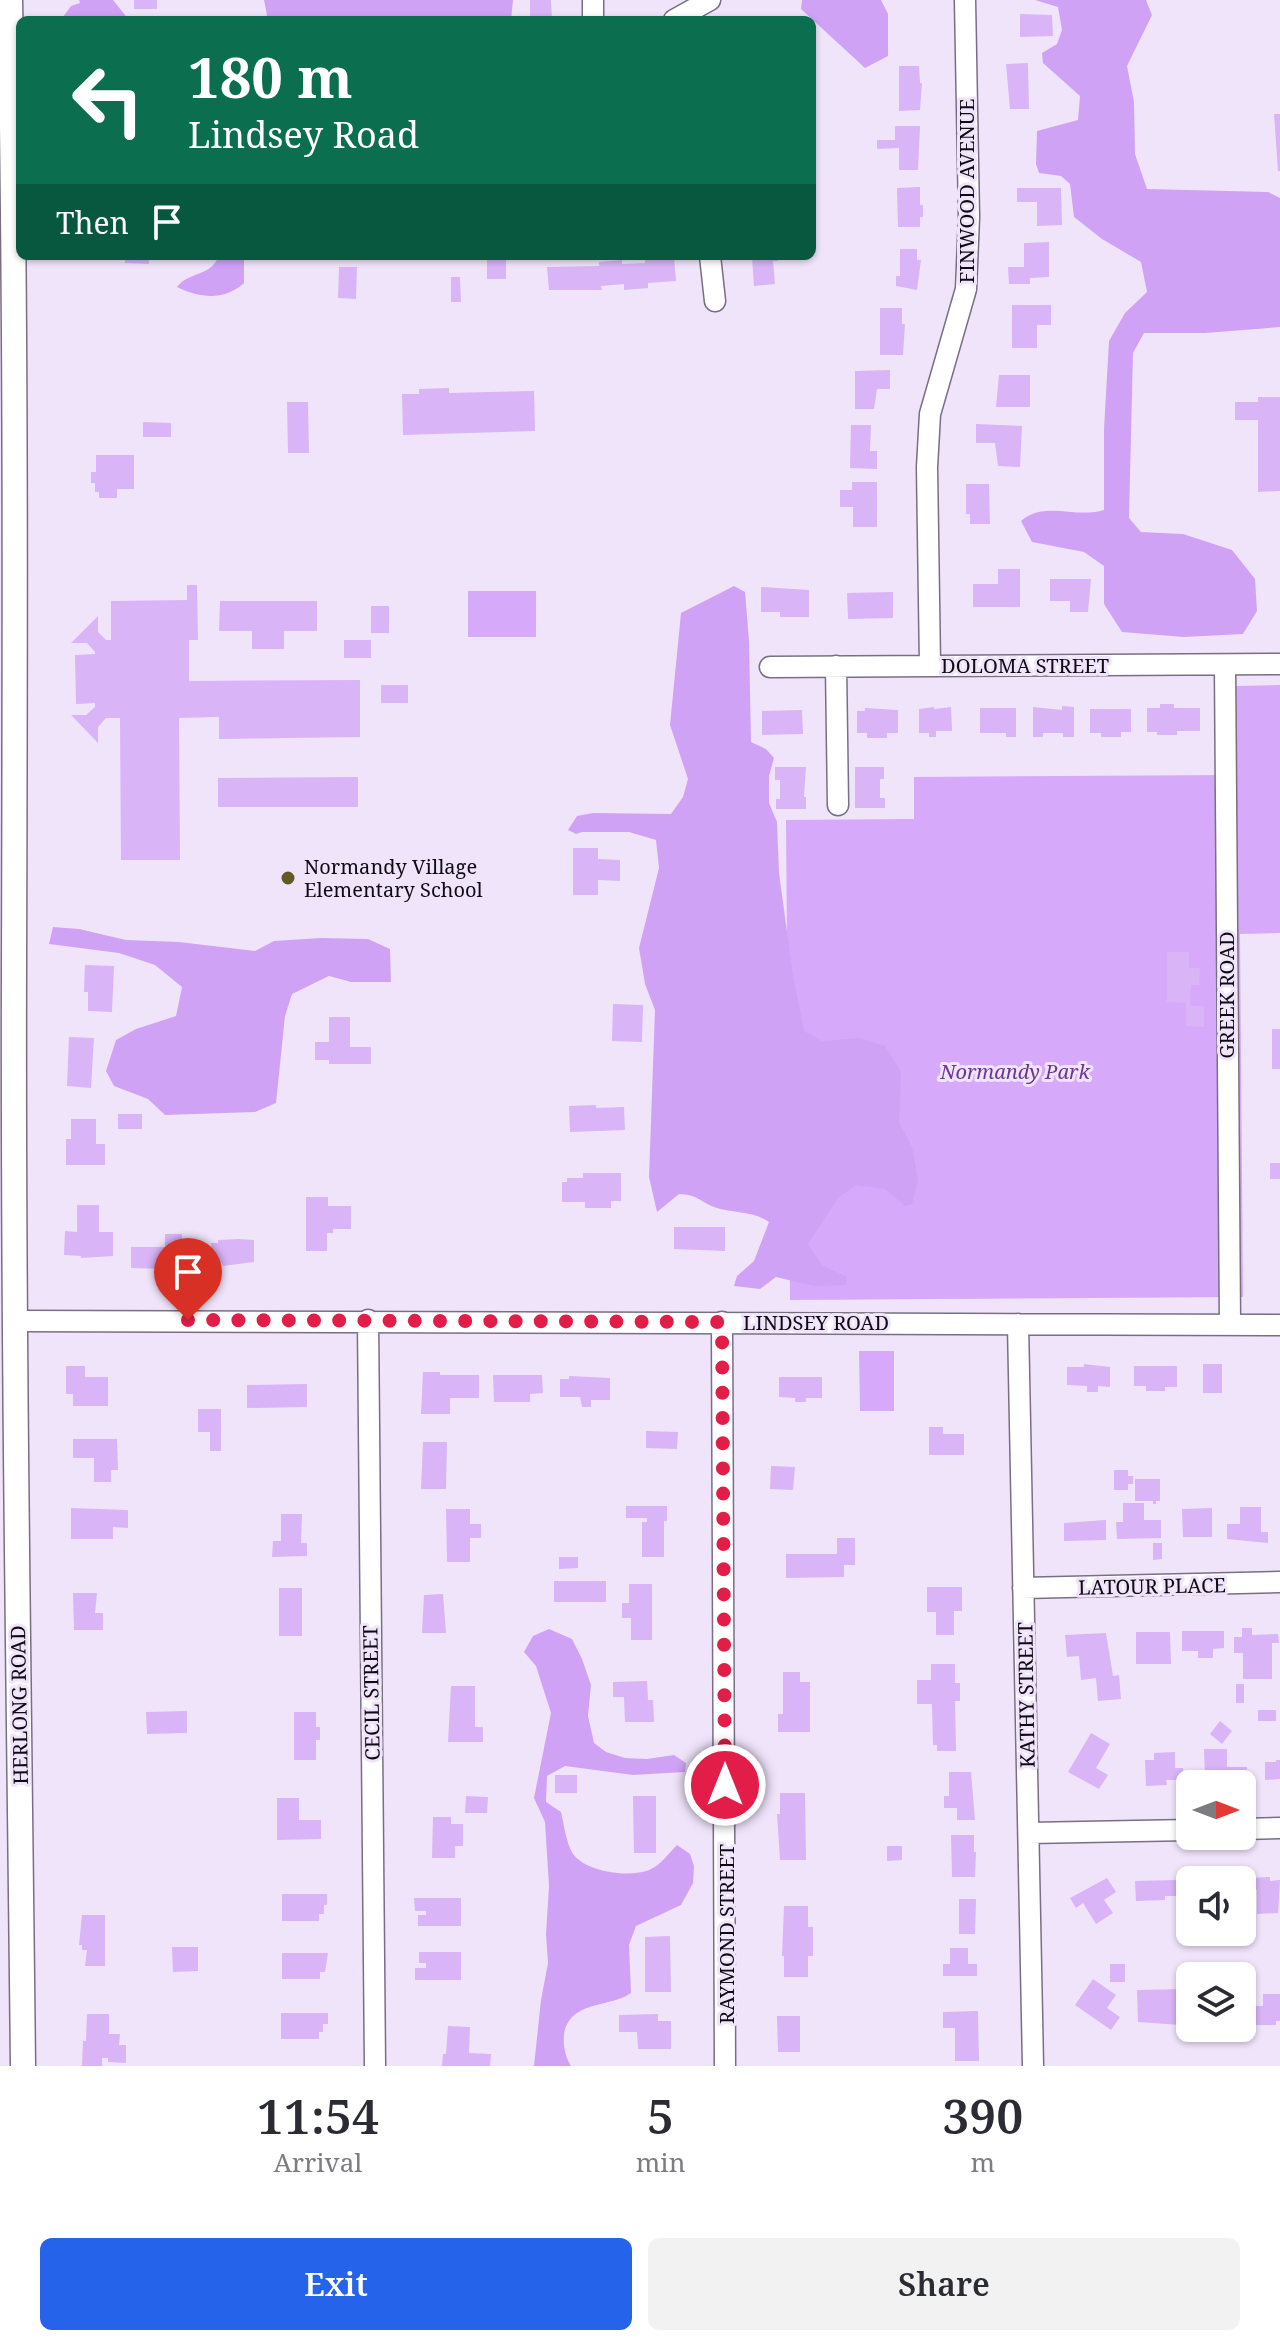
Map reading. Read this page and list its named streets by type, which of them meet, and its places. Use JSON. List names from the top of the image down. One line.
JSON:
{"streets":{"street":["FINWOOD AVENUE","DOLOMA STREET","GREEK ROAD","LINDSEY ROAD","LATOUR PLACE","CECIL STREET","KATHY STREET","HERLONG ROAD","RAYMOND STREET"]},"crossings":[["FINWOOD AVENUE","DOLOMA STREET"],["DOLOMA STREET","GREEK ROAD"],["GREEK ROAD","LINDSEY ROAD"],["LINDSEY ROAD","CECIL STREET"],["LINDSEY ROAD","KATHY STREET"],["LINDSEY ROAD","HERLONG ROAD"],["LINDSEY ROAD","RAYMOND STREET"],["LATOUR PLACE","KATHY STREET"]],"parks":["Normandy Park"],"places":["Normandy Village Elementary School"],"north":"right","page":{"turn":["180 m","Lindsey Road"],"then":"Then","eta":["11:54","Arrival","5","min","390","m"],"buttons":["Exit","Share"]}}
